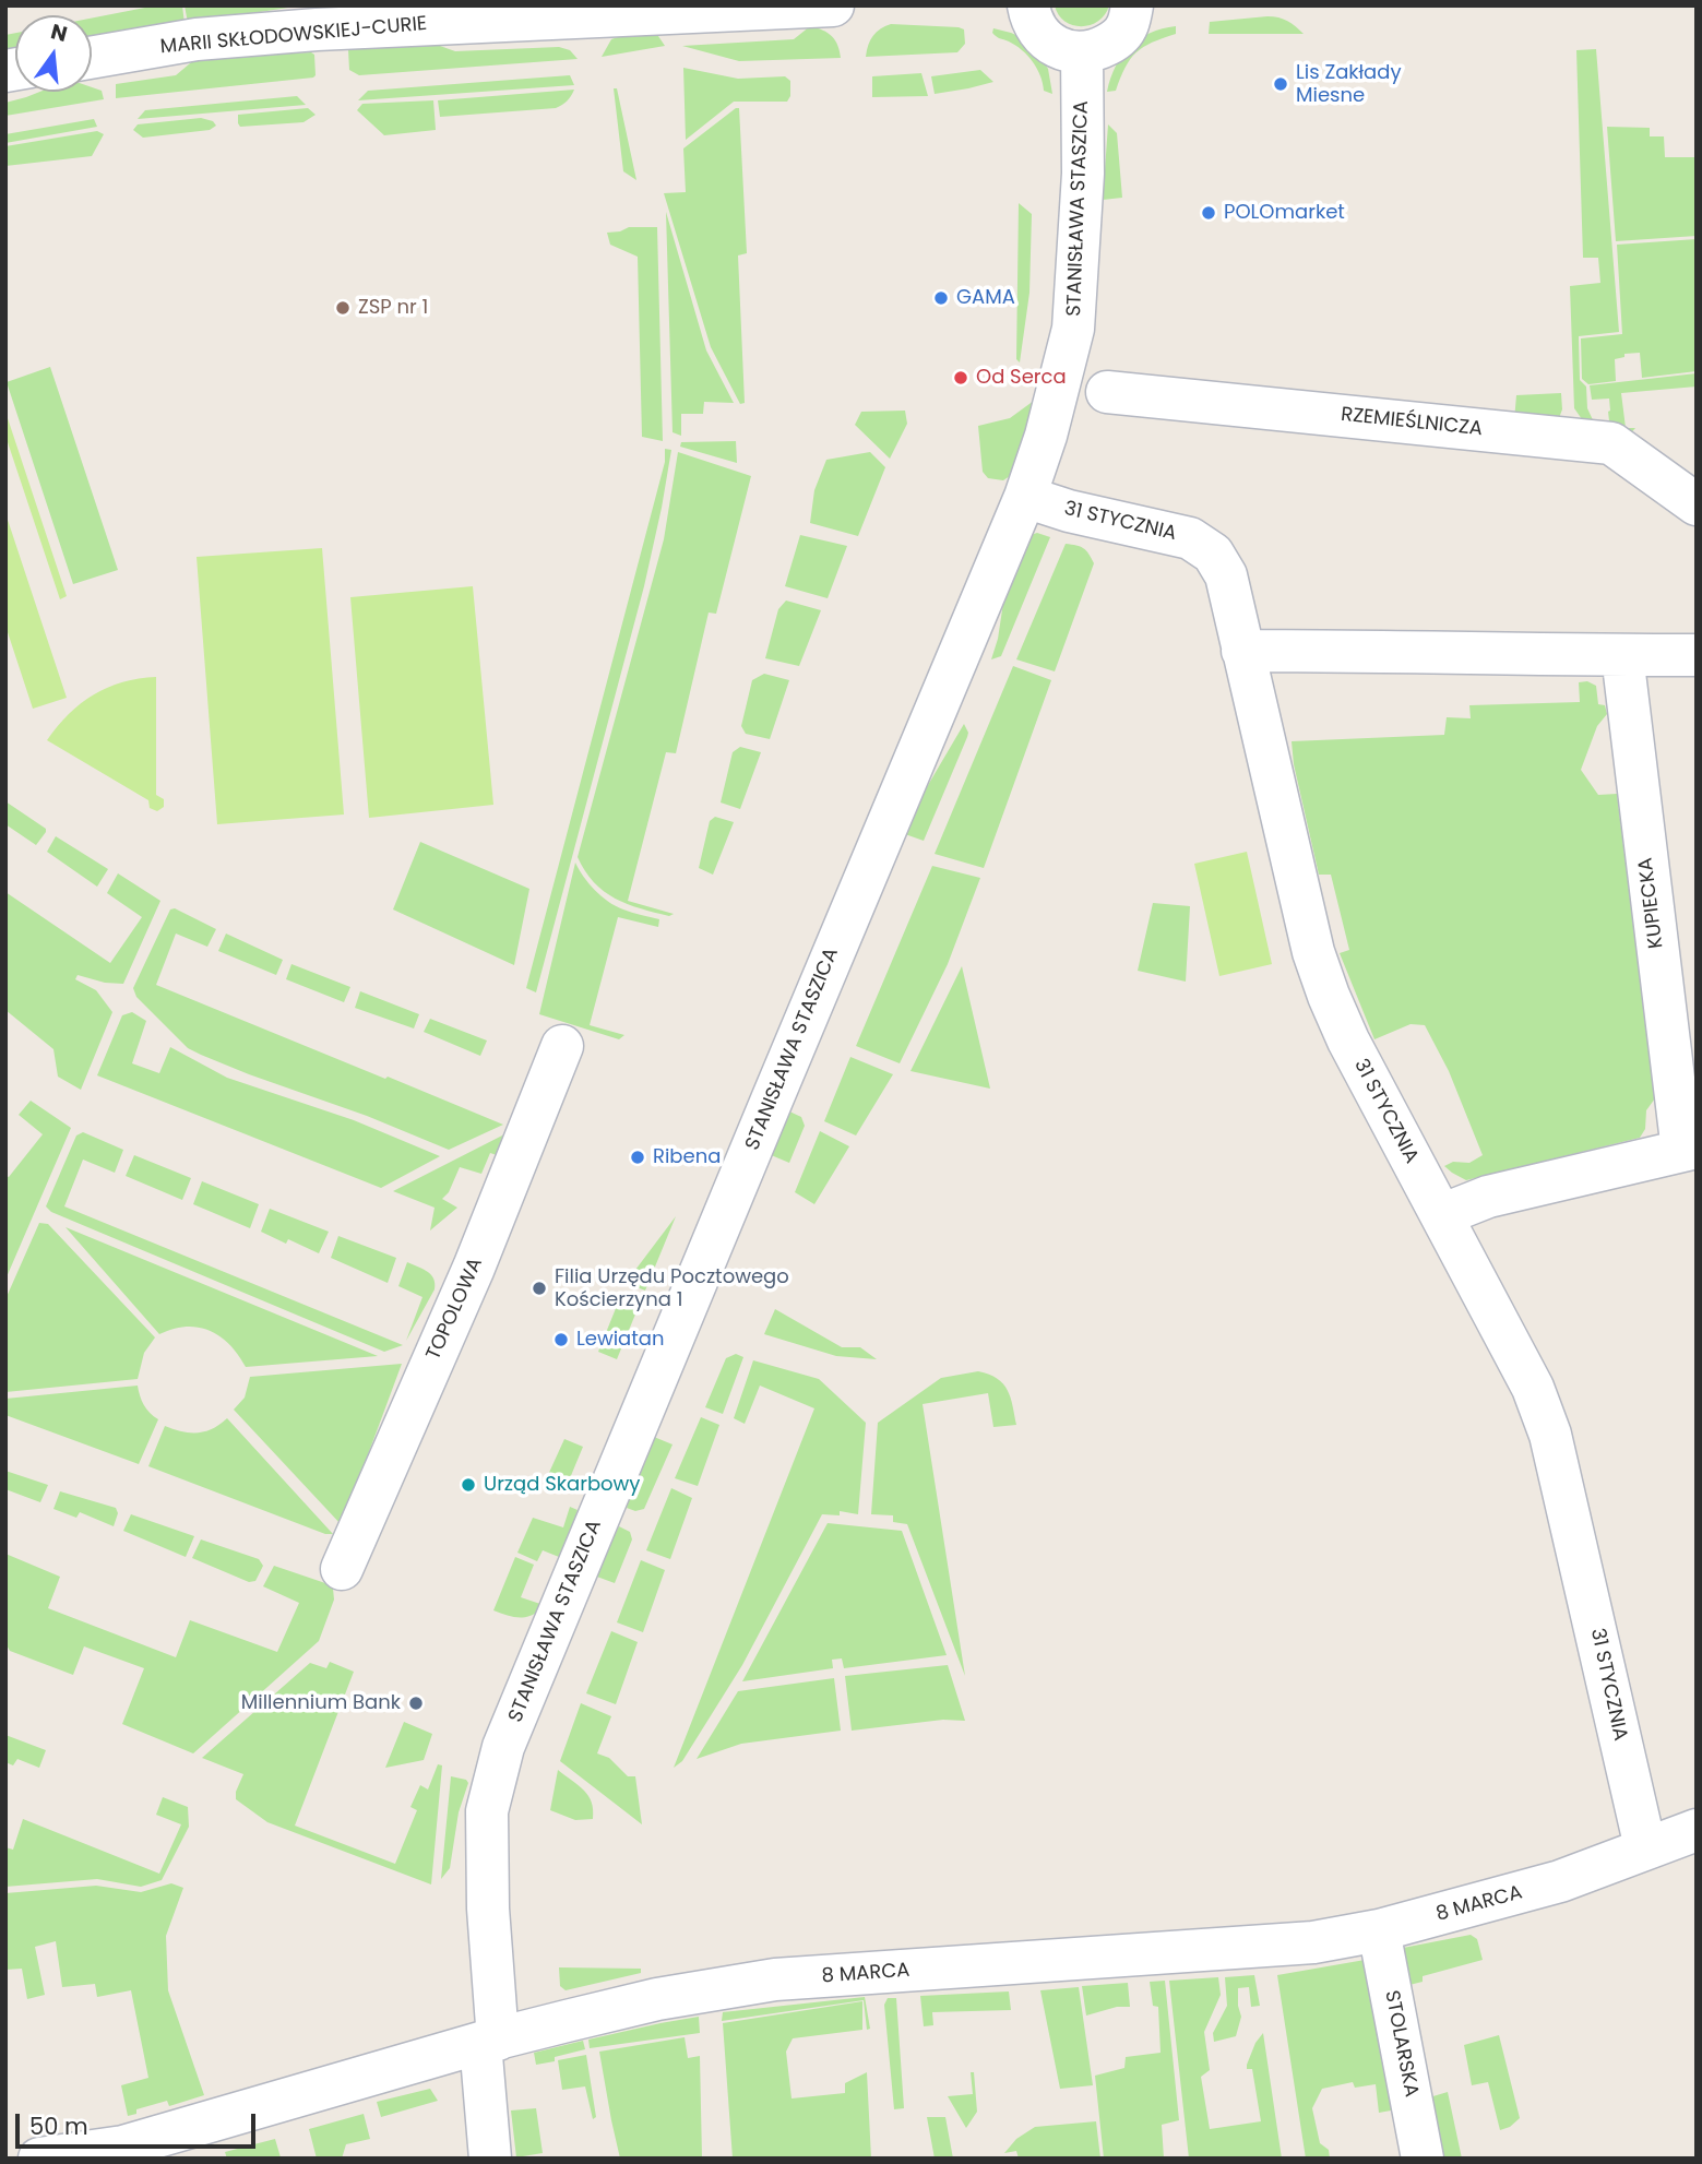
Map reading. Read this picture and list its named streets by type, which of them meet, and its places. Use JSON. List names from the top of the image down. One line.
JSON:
{"streets":{"street":["MARII SKŁODOWSKIEJ-CURIE","STANISŁAWA STASZICA","RZEMIEŚLNICZA","31 STYCZNIA","KUPIECKA","TOPOLOWA","8 MARCA","STOLARSKA"]},"crossings":[["STANISŁAWA STASZICA","31 STYCZNIA"],["STANISŁAWA STASZICA","8 MARCA"],["31 STYCZNIA","8 MARCA"],["8 MARCA","STOLARSKA"]],"places":["Lis Zakłady Miesne","POLOmarket","GAMA","ZSP nr 1","Od Serca","Ribena","Filia Urzędu Pocztowego Kościerzyna 1","Lewiatan","Urząd Skarbowy","Millennium Bank"],"scale_bar":"50 m","north":"top"}
